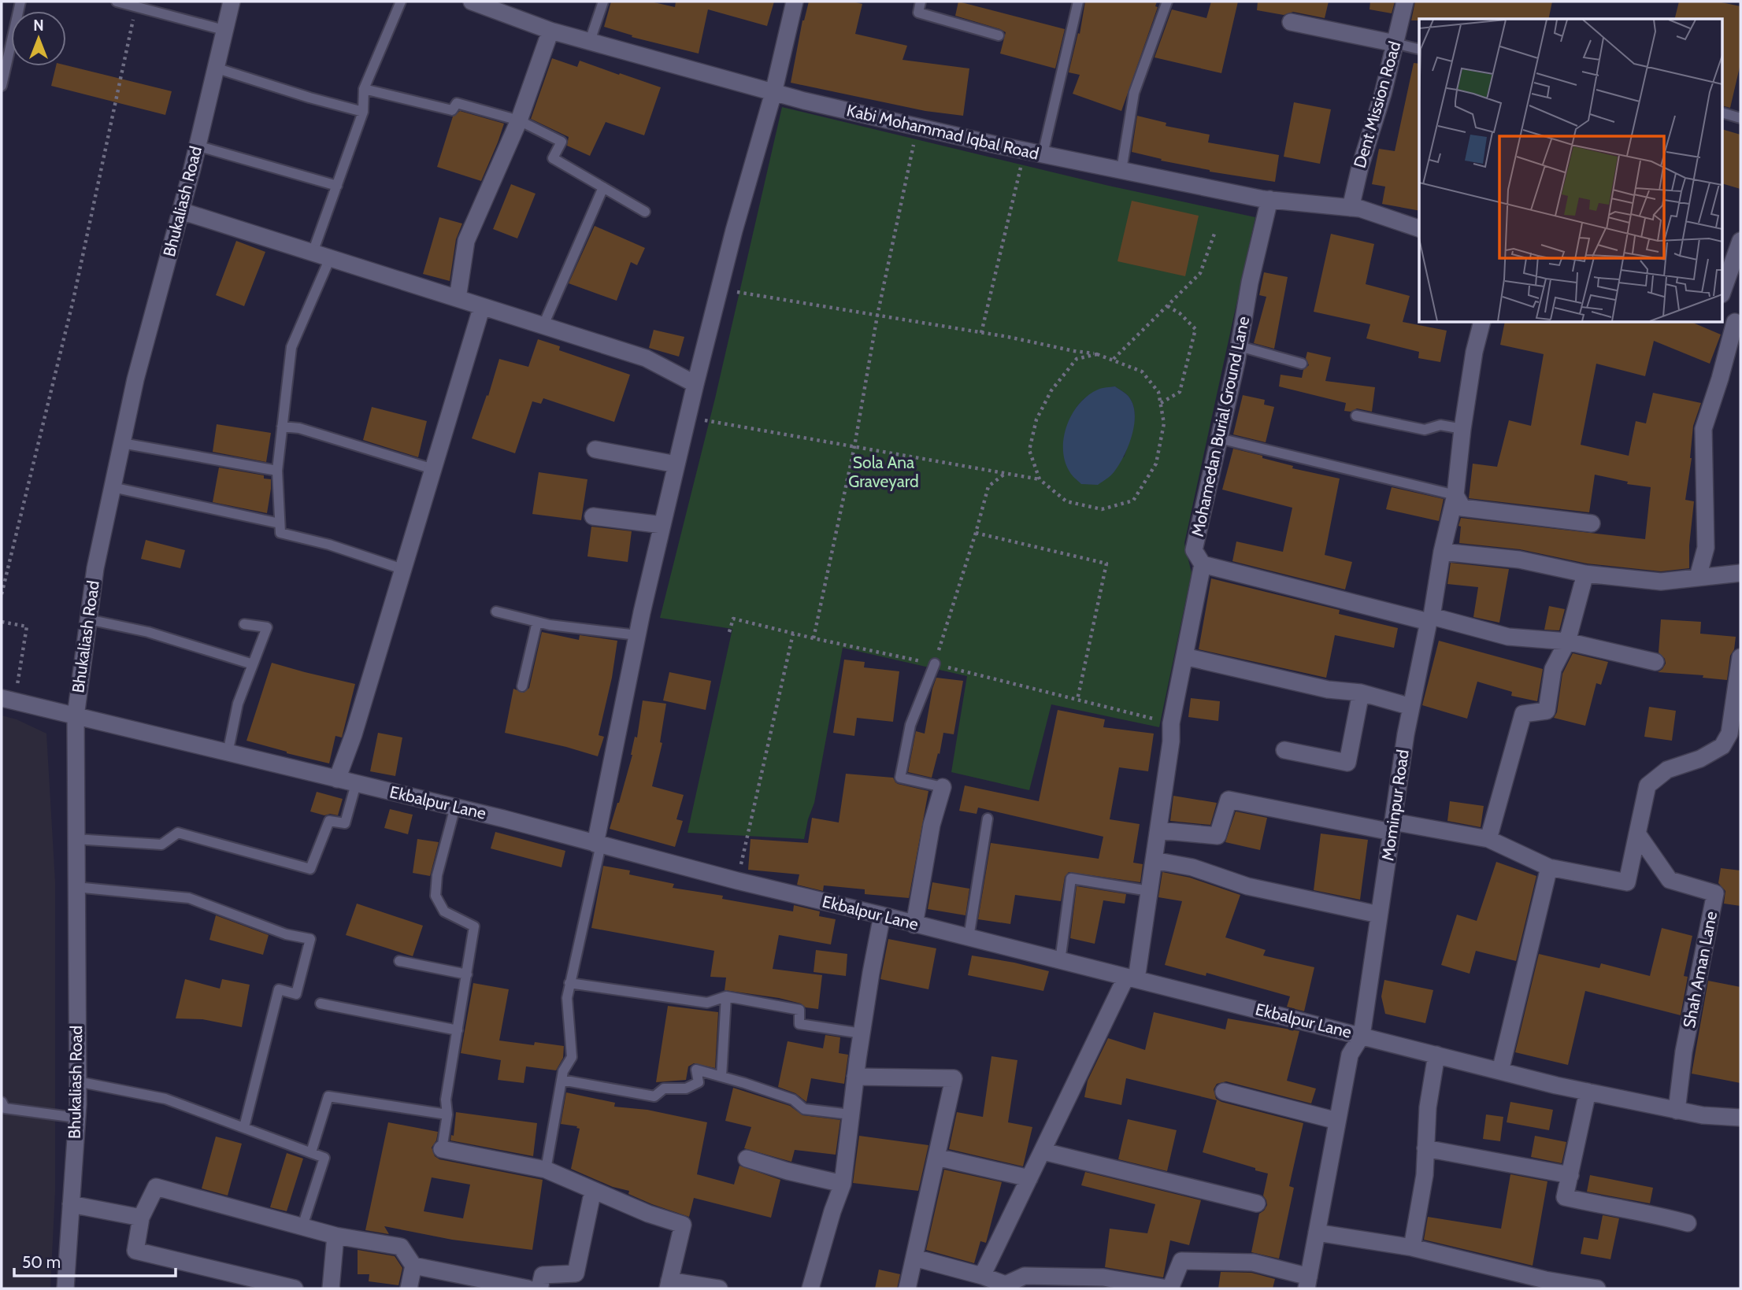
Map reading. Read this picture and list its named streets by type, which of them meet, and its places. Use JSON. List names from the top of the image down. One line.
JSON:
{"streets":{"street":["Dent Mission Road","Kabi Mohammad Iqbal Road","Bhukaliash Road","Mohamedan Burial Ground Lane","Ekbalpur Lane","Mominpur Road","Shah Aman Lane"]},"crossings":[["Dent Mission Road","Kabi Mohammad Iqbal Road"],["Kabi Mohammad Iqbal Road","Mohamedan Burial Ground Lane"],["Bhukaliash Road","Ekbalpur Lane"],["Mohamedan Burial Ground Lane","Ekbalpur Lane"],["Ekbalpur Lane","Mominpur Road"],["Ekbalpur Lane","Shah Aman Lane"]],"parks":["Sola Ana Graveyard"],"scale_bar":"50 m","north":"top"}
